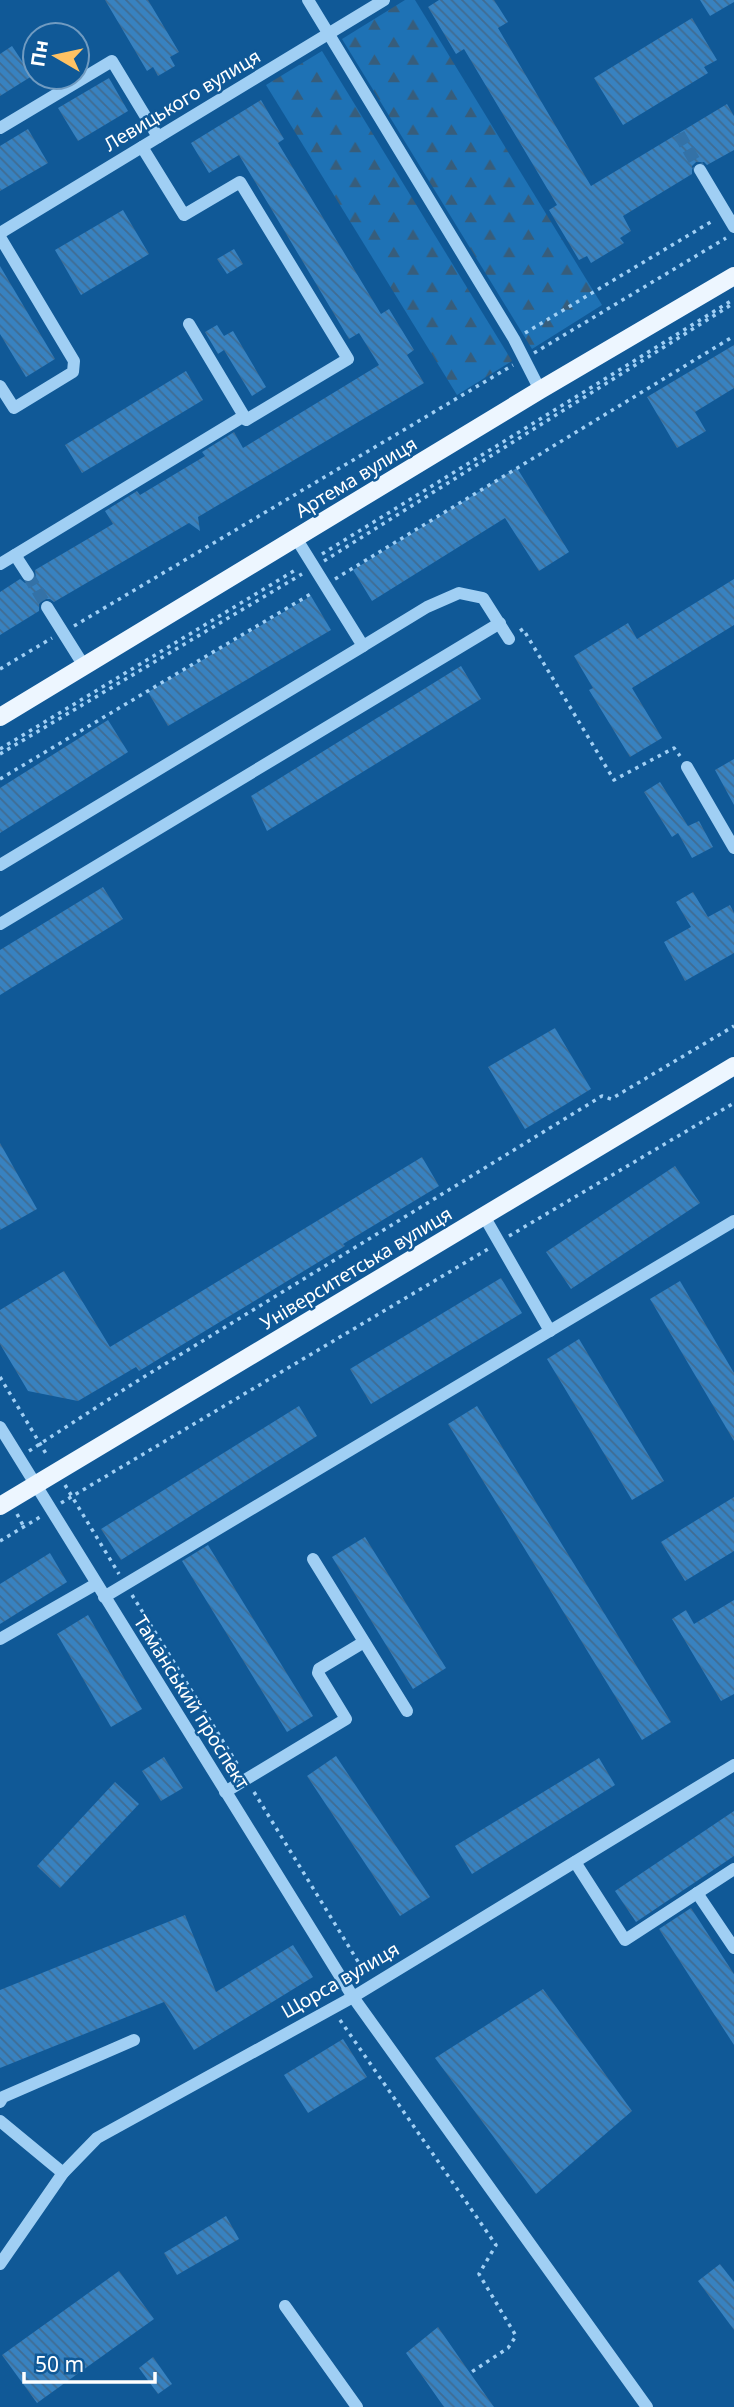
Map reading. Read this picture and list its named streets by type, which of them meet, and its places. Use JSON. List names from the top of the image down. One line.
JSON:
{"streets":{"main road":["Артема вулиця","Університетська вулиця"],"street":["Левицького вулиця","Таманський проспект","Щорса вулиця"]},"crossings":[["Університетська вулиця","Таманський проспект"],["Таманський проспект","Щорса вулиця"]],"scale_bar":"50 m","north":"left"}
